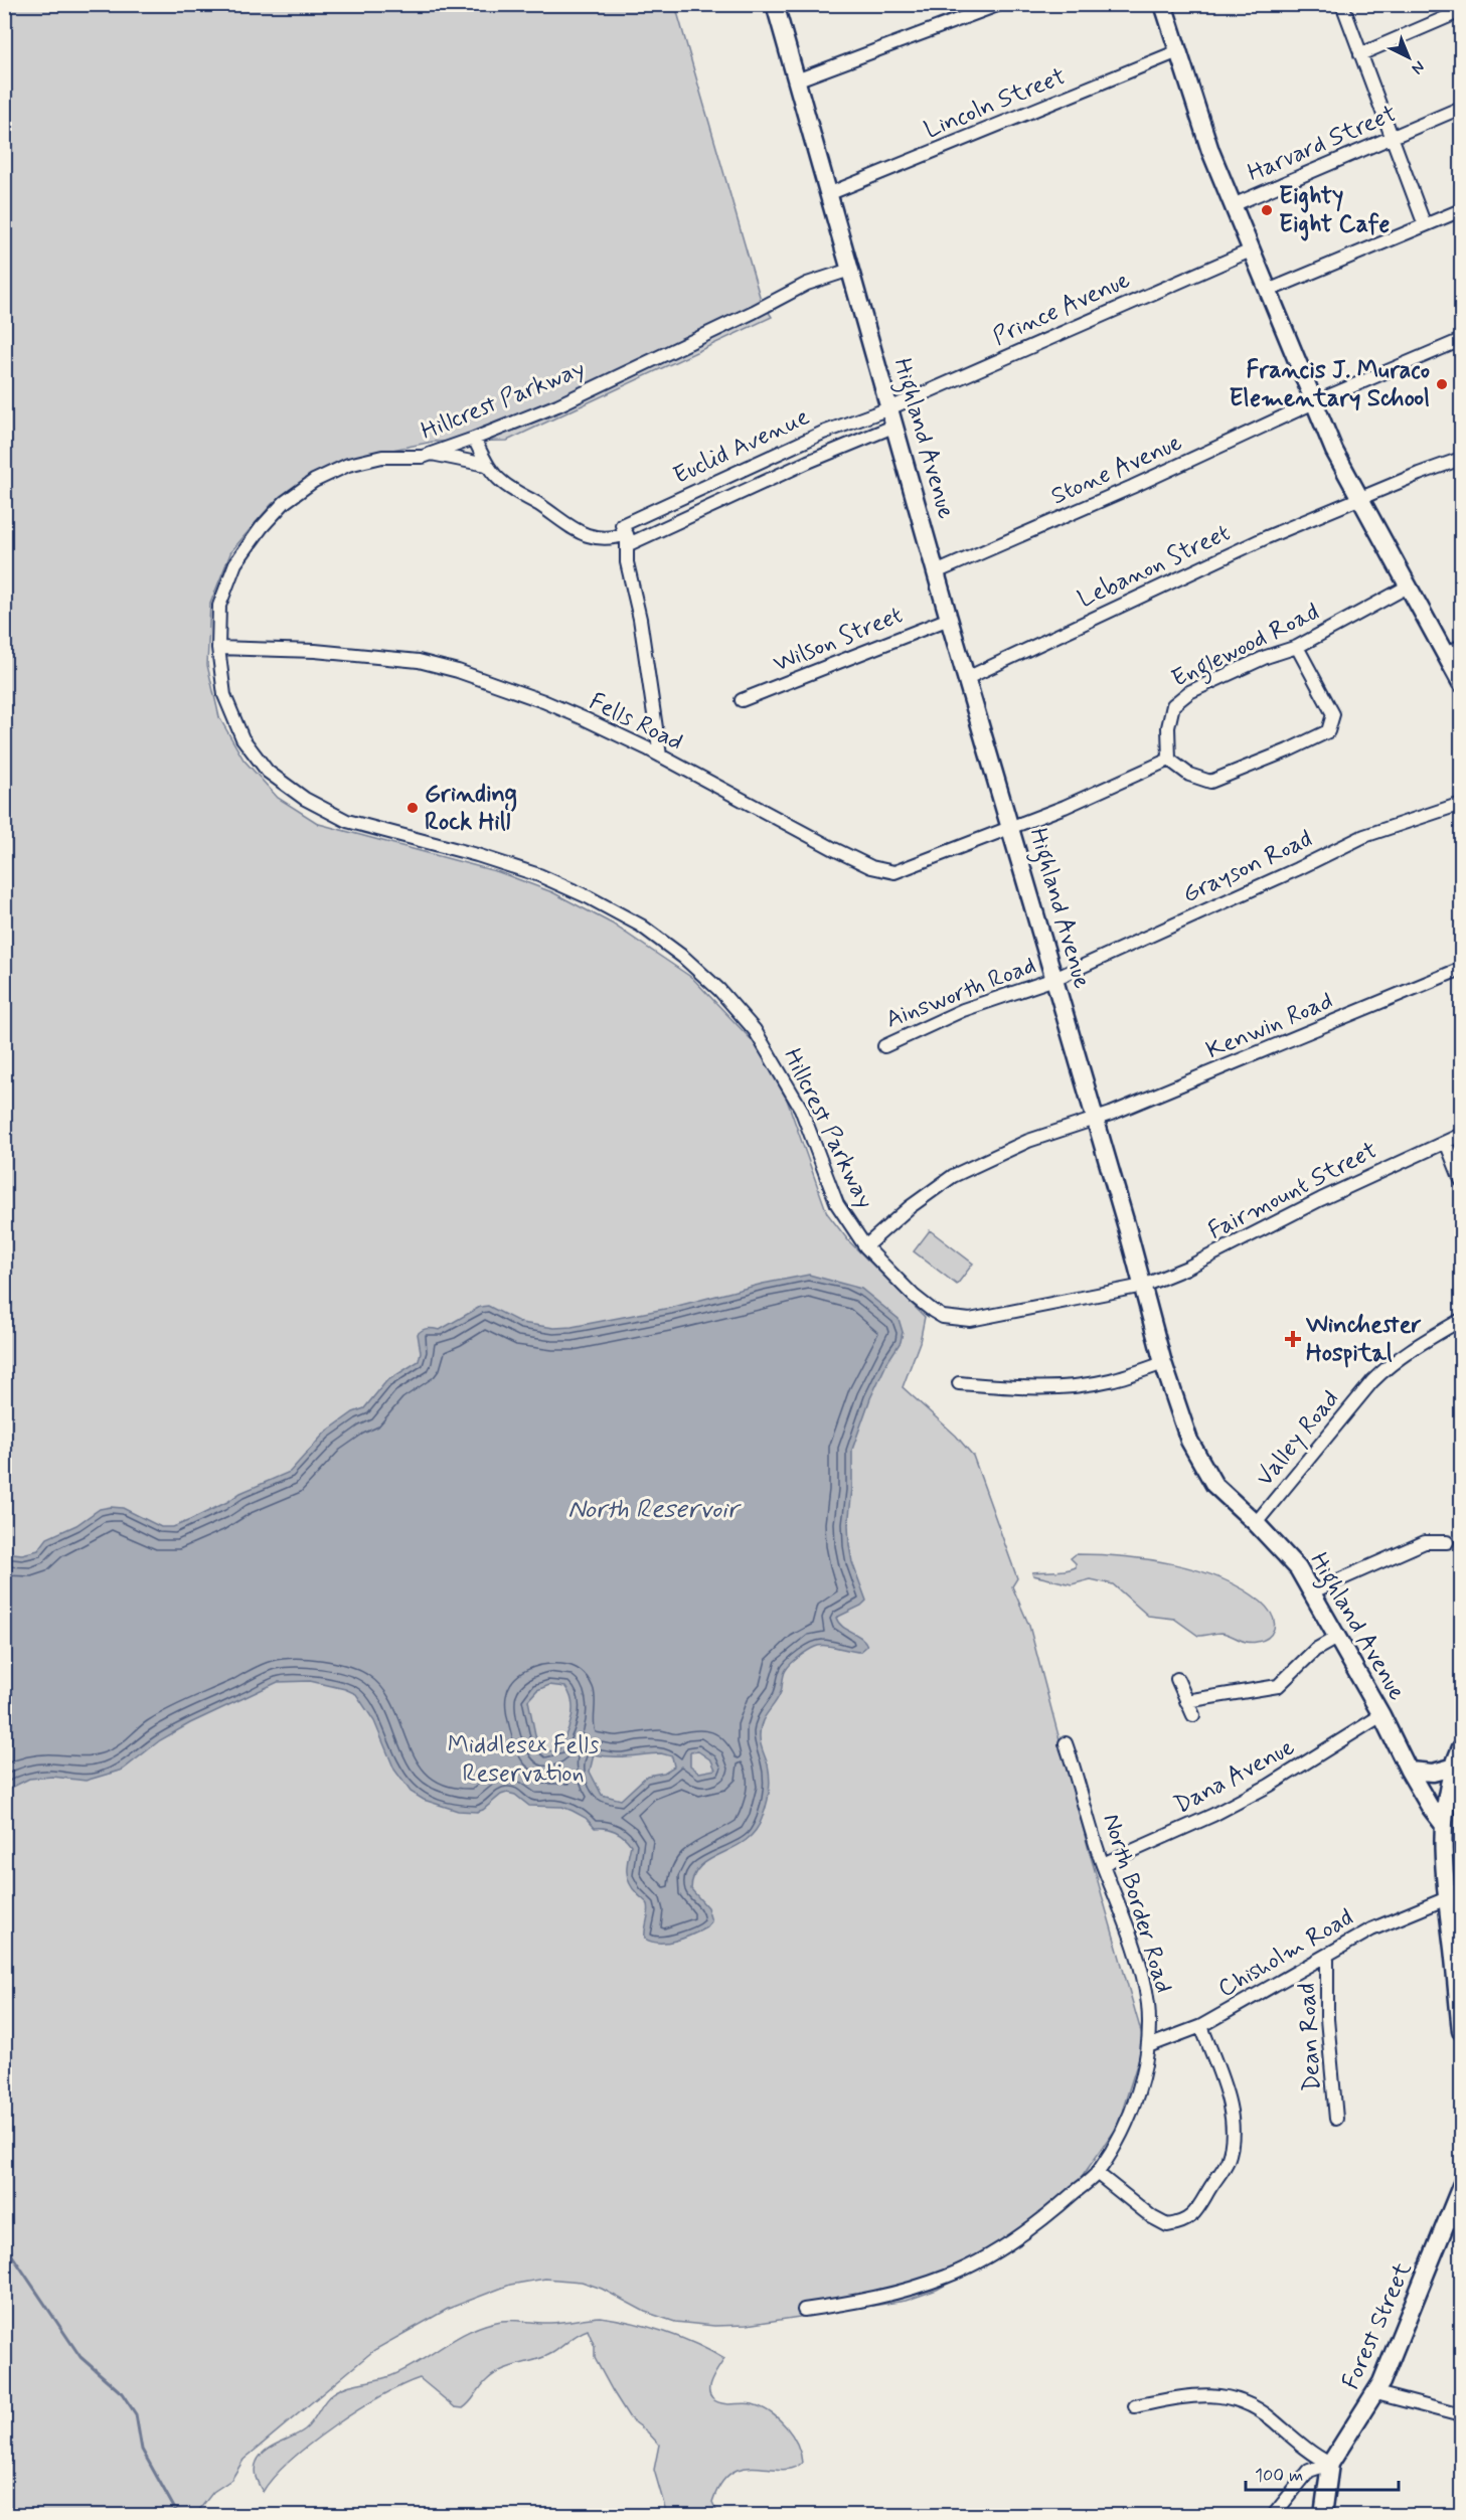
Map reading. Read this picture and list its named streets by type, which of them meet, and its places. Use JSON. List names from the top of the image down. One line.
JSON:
{"streets":{"main road":["Highland Avenue","Forest Street"],"street":["Lincoln Street","Harvard Street","Prince Avenue","Hillcrest Parkway","Euclid Avenue","Stone Avenue","Lebanon Street","Wilson Street","Englewood Road","Fells Road","Grayson Road","Ainsworth Road","Kenwin Road","Fairmount Street","Valley Road","Dana Avenue","North Border Road","Chisholm Road","Dean Road"]},"crossings":[["Lincoln Street","Highland Avenue"],["Prince Avenue","Highland Avenue"],["Prince Avenue","Euclid Avenue"],["Hillcrest Parkway","Highland Avenue"],["Hillcrest Parkway","Euclid Avenue"],["Hillcrest Parkway","Fells Road"],["Hillcrest Parkway","Kenwin Road"],["Hillcrest Parkway","Fairmount Street"],["Highland Avenue","Euclid Avenue"],["Highland Avenue","Stone Avenue"],["Highland Avenue","Lebanon Street"],["Highland Avenue","Wilson Street"],["Highland Avenue","Fells Road"],["Highland Avenue","Grayson Road"],["Highland Avenue","Ainsworth Road"],["Highland Avenue","Kenwin Road"],["Highland Avenue","Fairmount Street"],["Highland Avenue","Valley Road"],["Highland Avenue","Dana Avenue"],["Grayson Road","Ainsworth Road"],["Dana Avenue","North Border Road"],["North Border Road","Chisholm Road"],["Chisholm Road","Dean Road"]],"water":["North Reservoir"],"parks":["Middlesex Fells Reservation"],"places":{"other":["Eighty Eight Cafe","Francis J. Muraco Elementary School","Grinding Rock Hill"],"health":["Winchester Hospital"]},"scale_bar":"100 m","north":"bottom right"}
